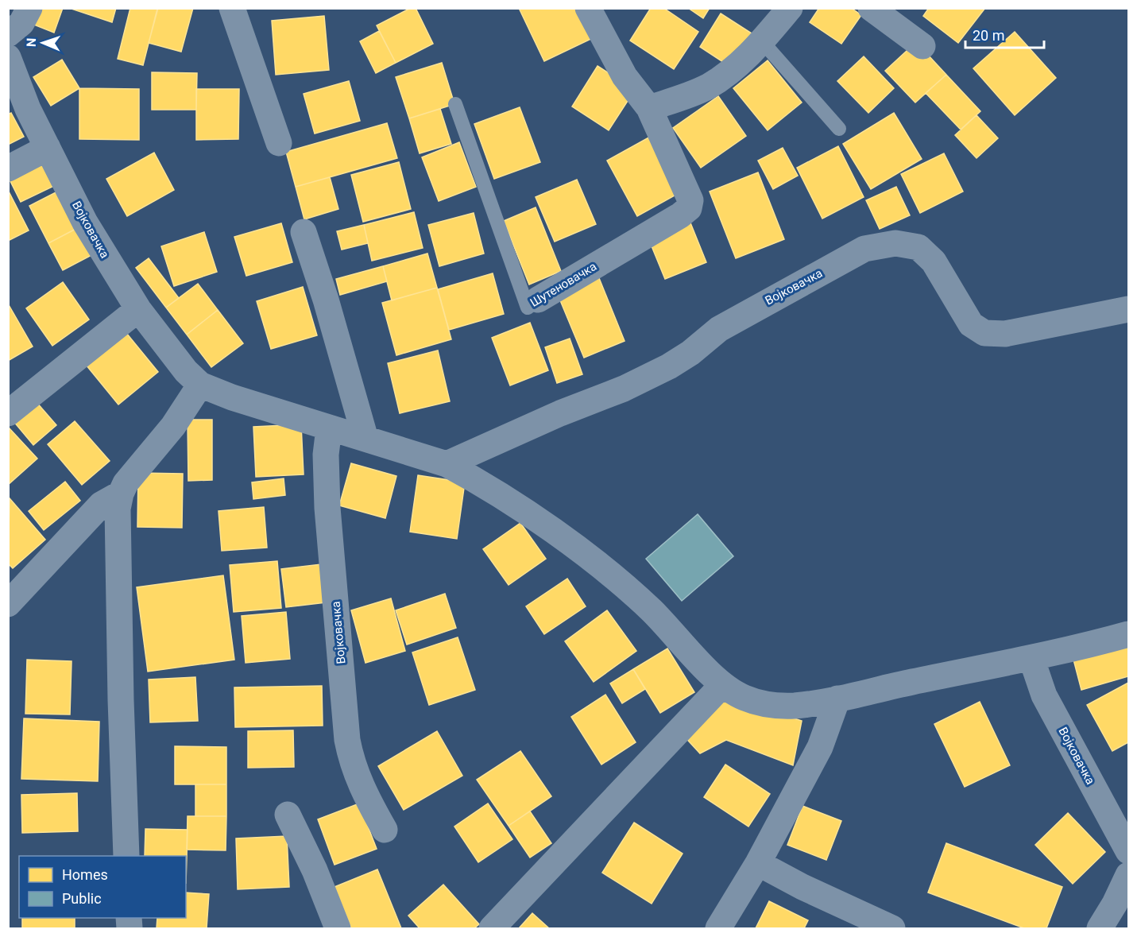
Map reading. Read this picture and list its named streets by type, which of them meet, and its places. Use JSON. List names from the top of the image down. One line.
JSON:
{"streets":{"street":["Војковачка","Шутеновачка"]},"legend":["Homes","Public"],"scale_bar":"20 m","north":"left"}
